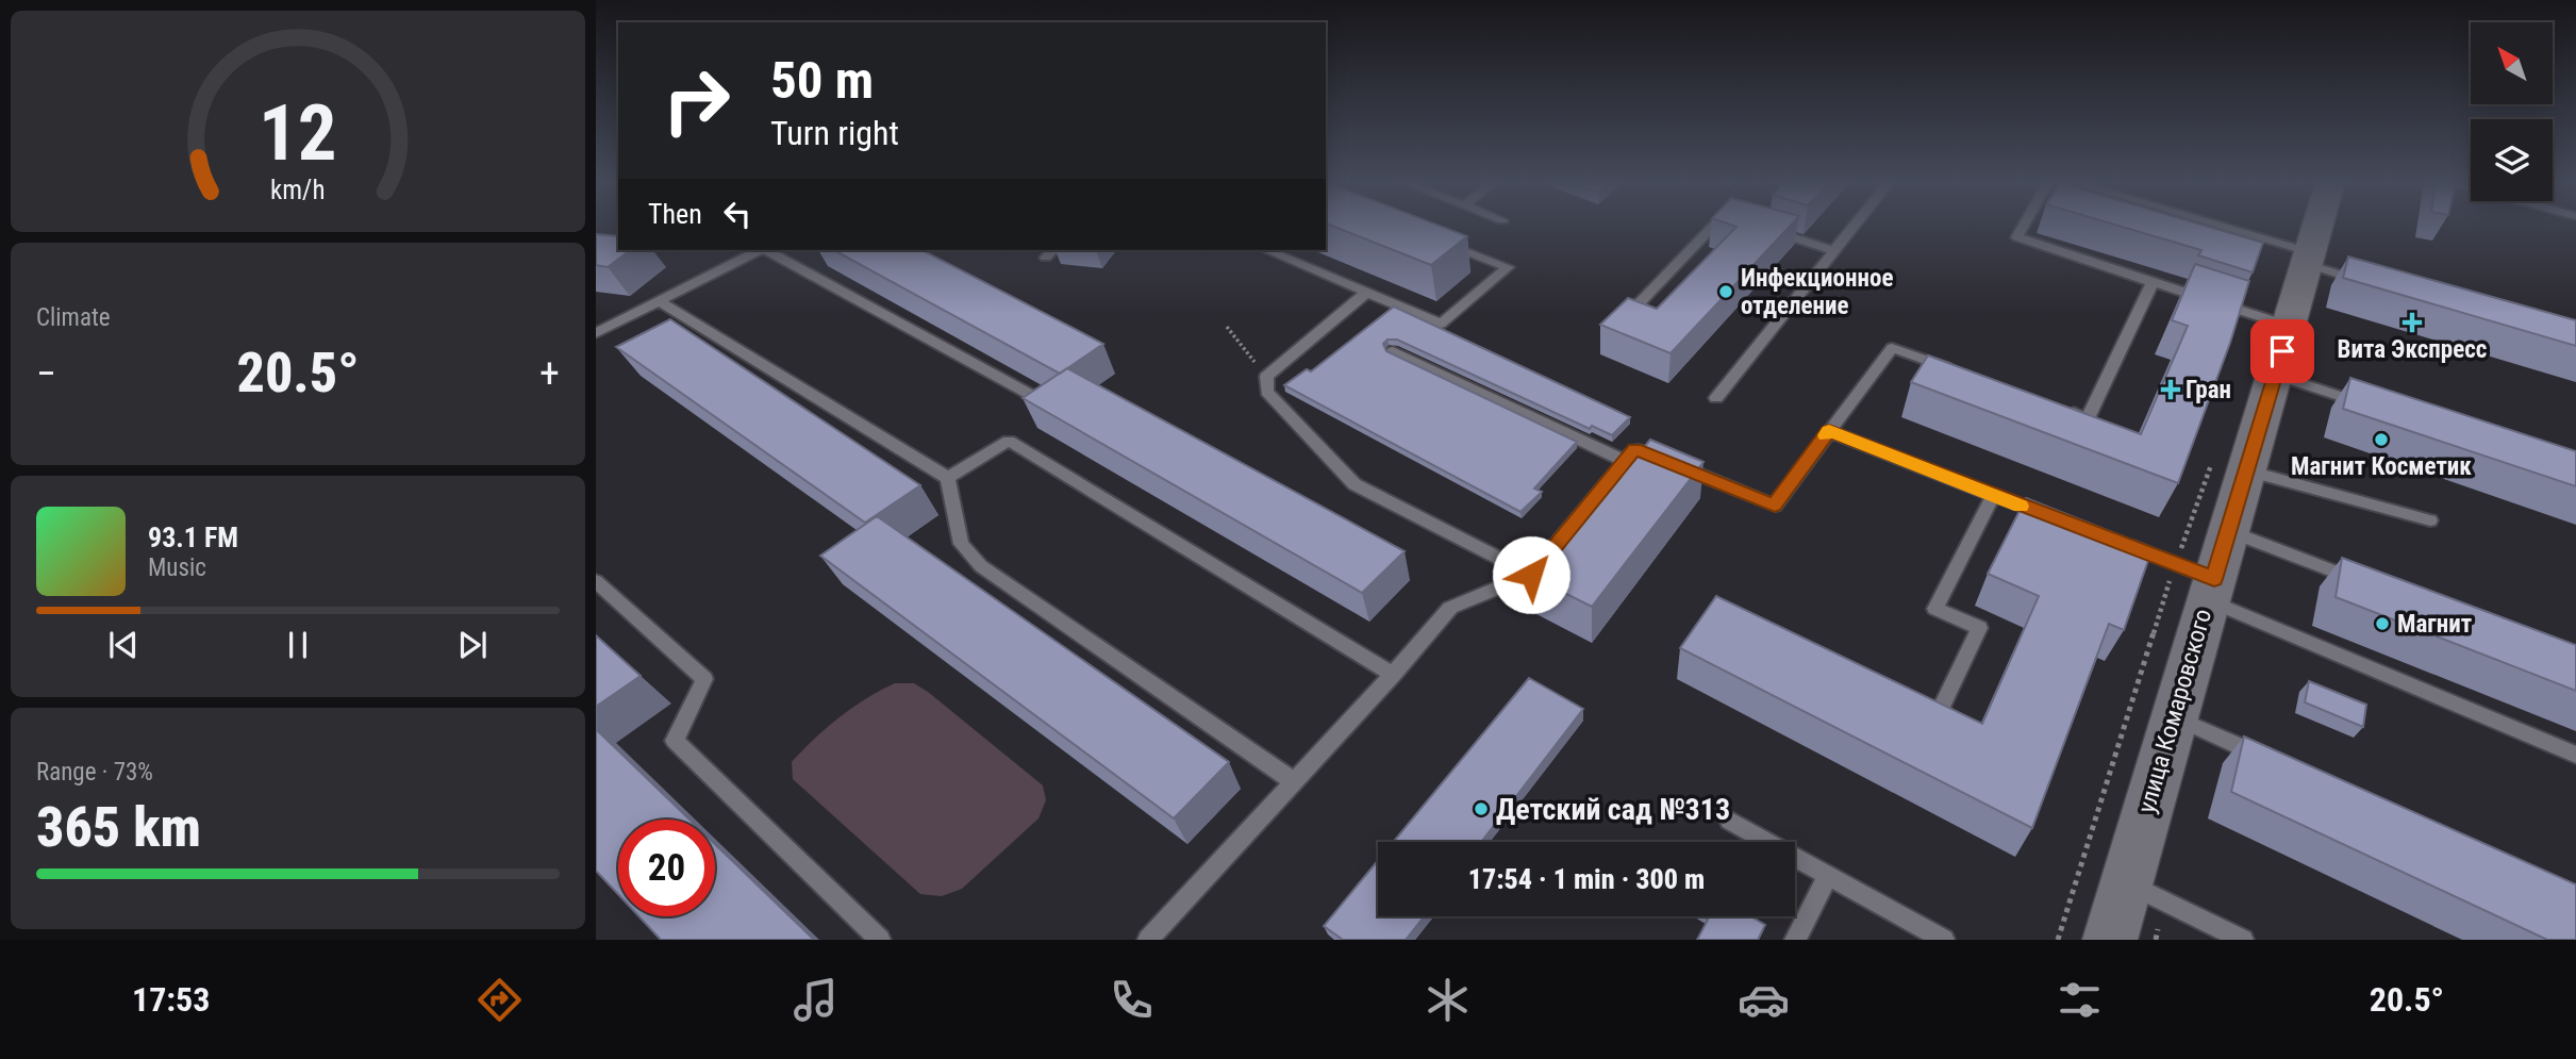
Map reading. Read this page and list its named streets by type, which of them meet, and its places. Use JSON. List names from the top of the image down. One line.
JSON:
{"streets":{"street":["улица Комаровского"]},"places":{"other":["Инфекционное отделение","Магнит Косметик","Магнит","Детский сад №313"],"health":["Вита Экспресс","Гран"]},"north":"top left","page":{"turn":["50 m","Turn right"],"then":"Then","tile":["Climate",["Range · 73%","365 km"]],"heat":["−","20.5°","+"],"song":["93.1 FM","Music"],"limit":"20","trip":"17:54 · 1 min · 300 m","tabs":["17:53","20.5°"],"gauge":["12","km/h"]}}
